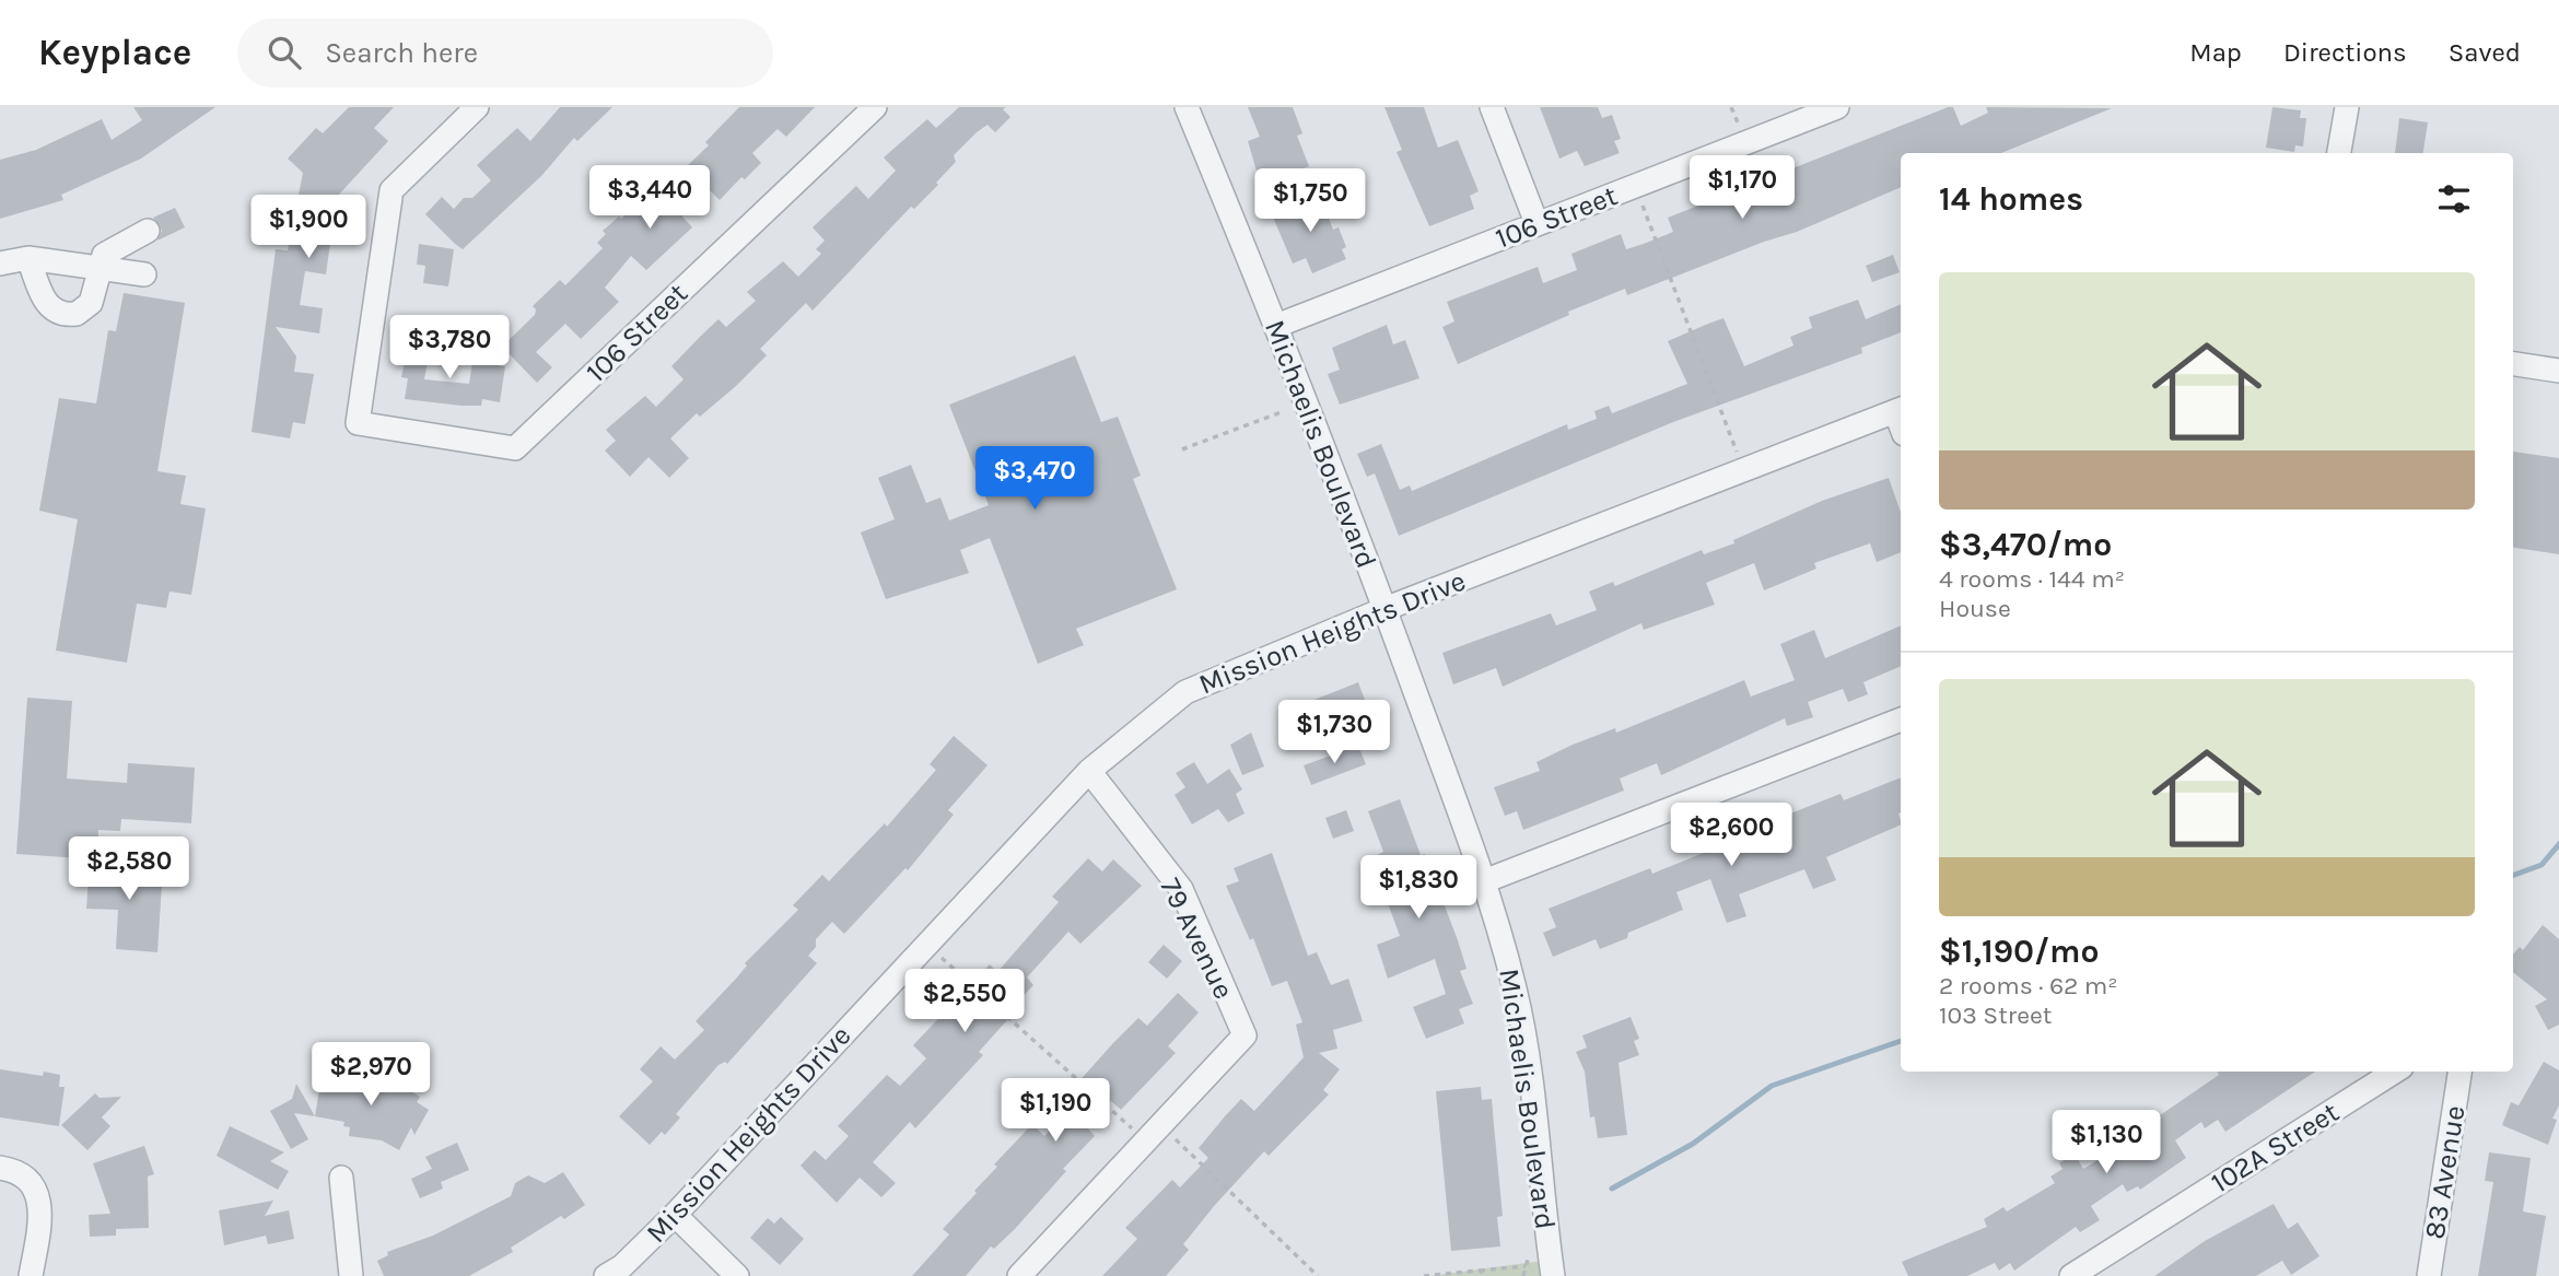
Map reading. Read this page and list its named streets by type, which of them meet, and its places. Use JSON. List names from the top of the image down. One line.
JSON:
{"streets":{"street":["106 Street","Michaelis Boulevard","Mission Heights Drive","79 Avenue","102A Street","83 Avenue"]},"crossings":[["106 Street","Michaelis Boulevard"],["Michaelis Boulevard","Mission Heights Drive"],["Mission Heights Drive","79 Avenue"]],"page":{"header":"Keyplace","search":"Search here","nav":["Map","Directions","Saved"],"heading":"14 homes","price":["$1,170","$3,440","$1,750","$1,900","$3,780","$3,470","$1,730","$2,600","$2,580","$1,830","$2,550","$2,970","$1,190","$1,130"],"list":[{"name":"$3,470/mo","note":"4 rooms · 144 m² · House"},{"name":"$1,190/mo","note":"2 rooms · 62 m² · 103 Street"}]}}
